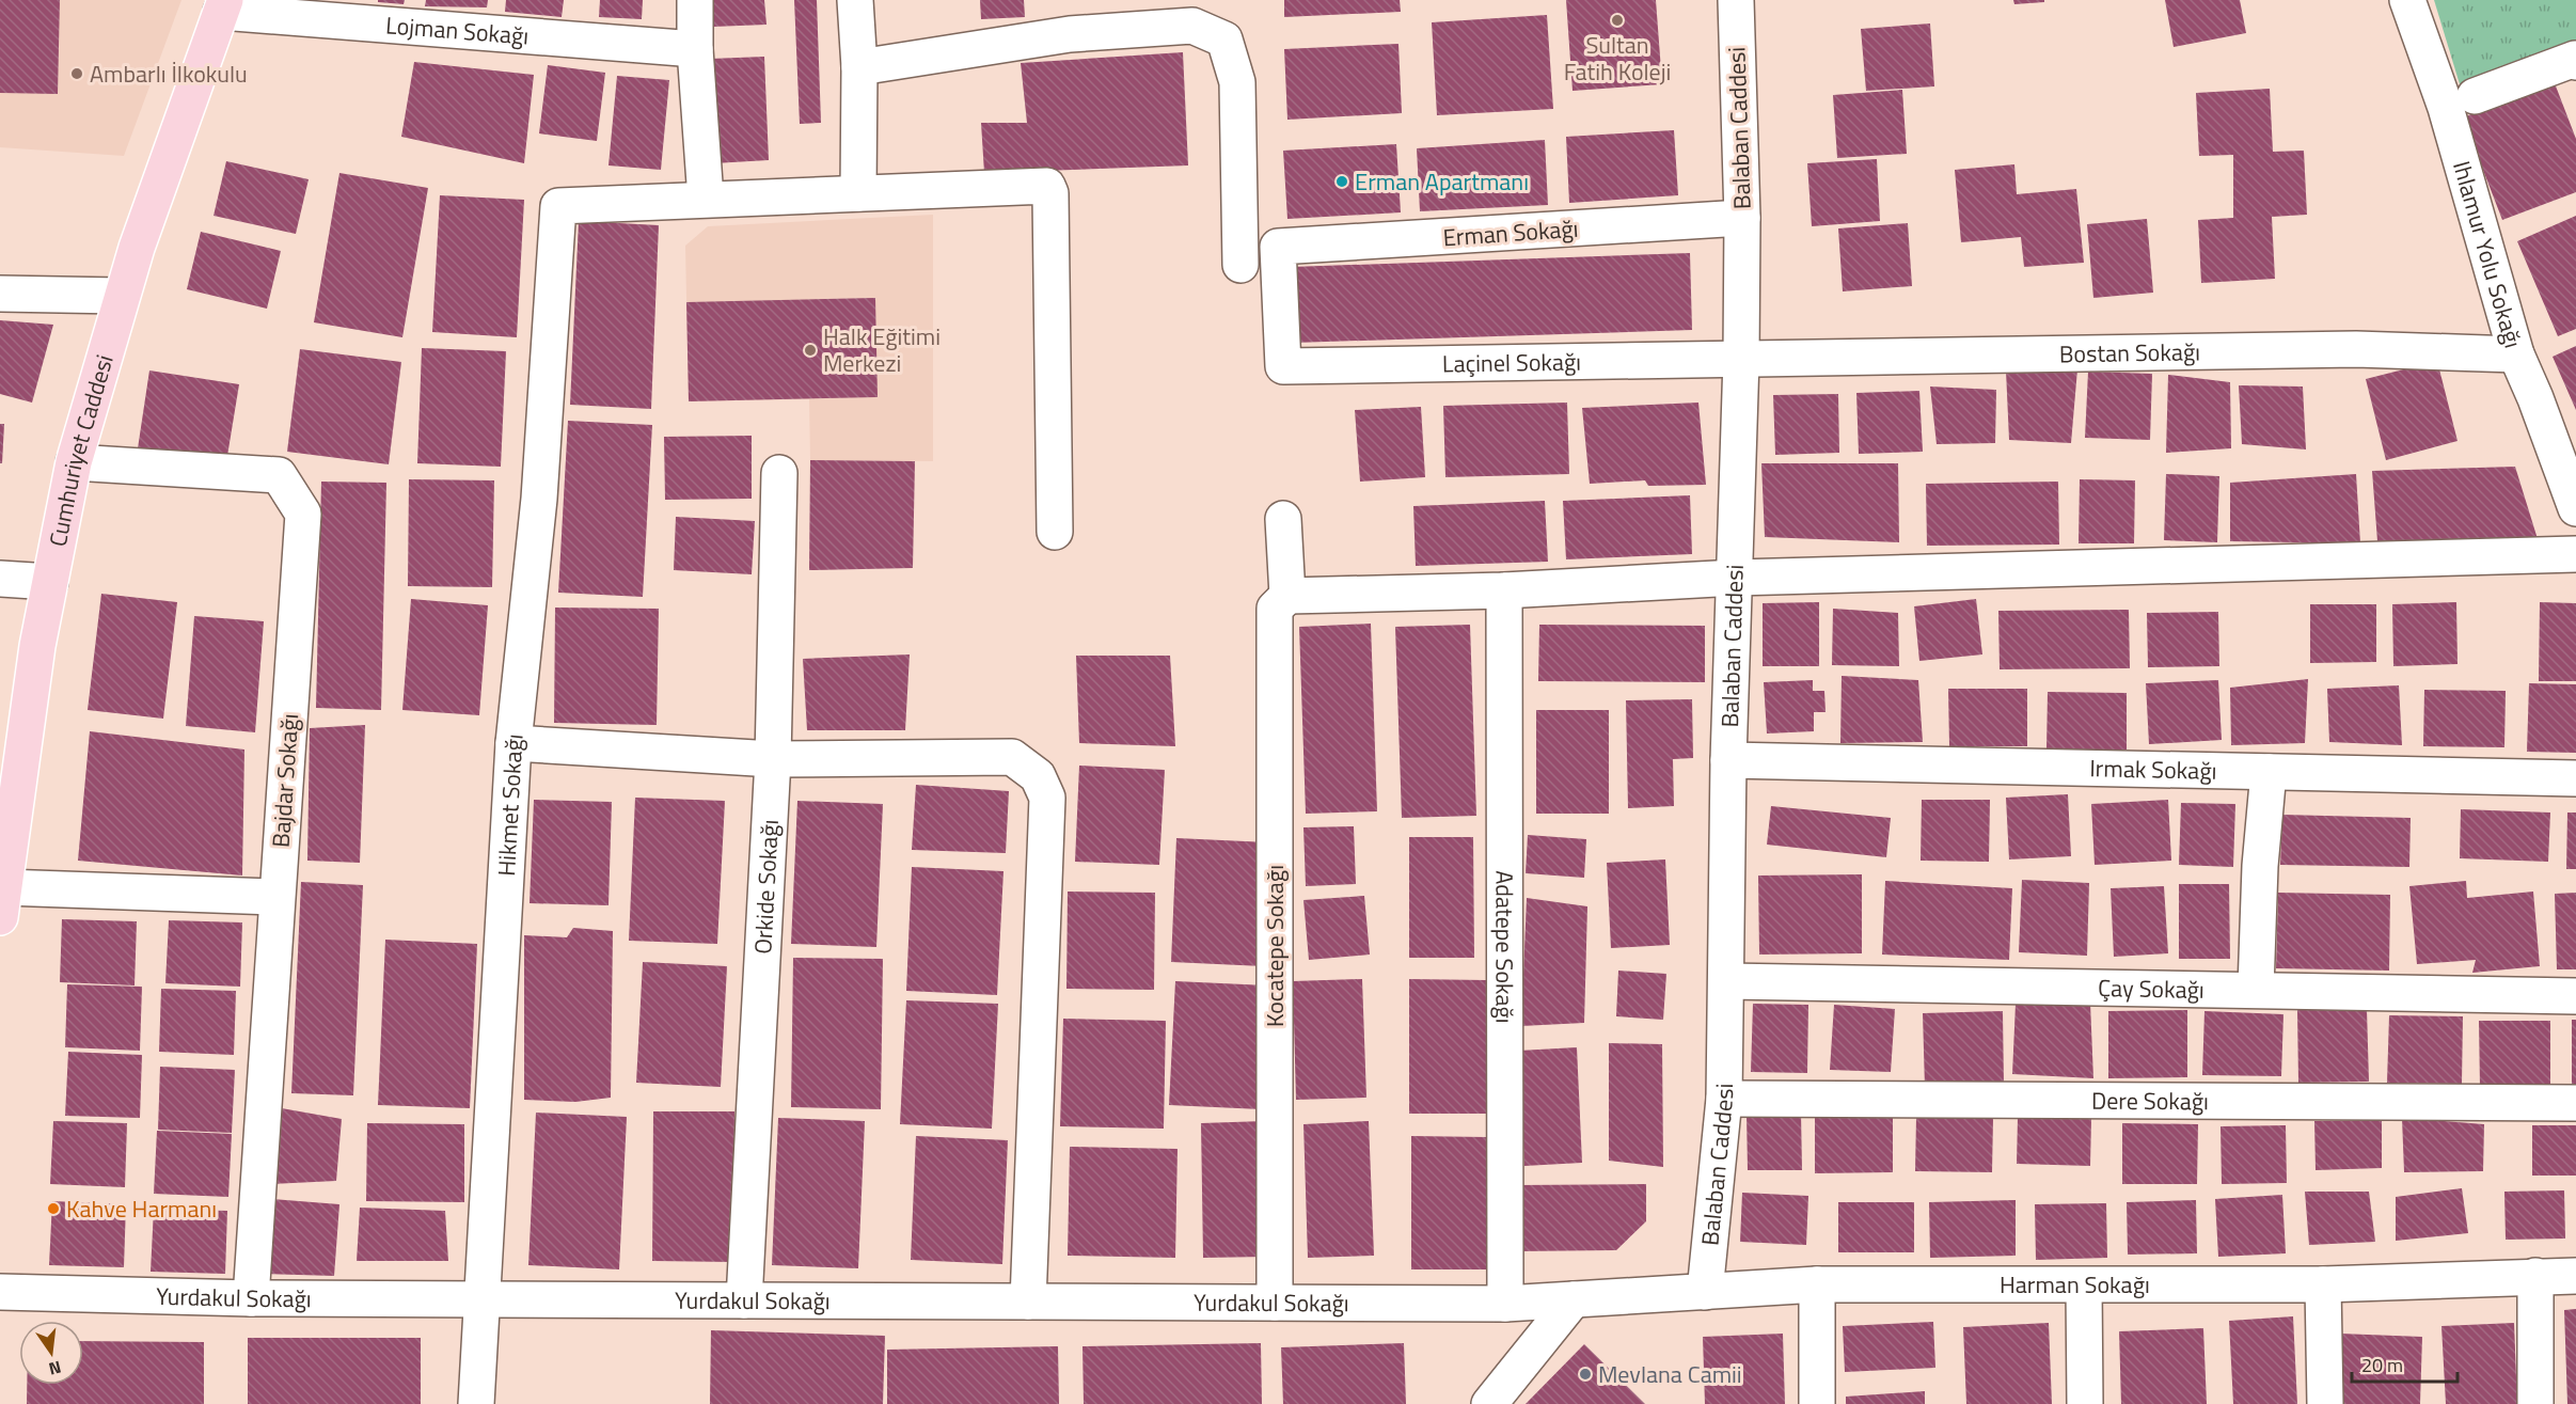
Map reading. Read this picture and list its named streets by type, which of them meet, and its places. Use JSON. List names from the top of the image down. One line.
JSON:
{"streets":{"main road":["Cumhuriyet Caddesi"],"street":["Lojman Sokağı","Balaban Caddesi","Erman Sokağı","Ihlamur Yolu Sokağı","Bostan Sokağı","Laçinel Sokağı","Irmak Sokağı","Bajdar Sokağı","Hikmet Sokağı","Orkide Sokağı","Kocatepe Sokağı","Adatepe Sokağı","Çay Sokağı","Dere Sokağı","Harman Sokağı","Yurdakul Sokağı"]},"crossings":[["Lojman Sokağı","Cumhuriyet Caddesi"],["Balaban Caddesi","Erman Sokağı"],["Balaban Caddesi","Bostan Sokağı"],["Balaban Caddesi","Laçinel Sokağı"],["Balaban Caddesi","Irmak Sokağı"],["Balaban Caddesi","Çay Sokağı"],["Balaban Caddesi","Dere Sokağı"],["Balaban Caddesi","Harman Sokağı"],["Erman Sokağı","Laçinel Sokağı"],["Ihlamur Yolu Sokağı","Bostan Sokağı"],["Bostan Sokağı","Laçinel Sokağı"],["Cumhuriyet Caddesi","Bajdar Sokağı"],["Bajdar Sokağı","Yurdakul Sokağı"],["Hikmet Sokağı","Yurdakul Sokağı"],["Orkide Sokağı","Yurdakul Sokağı"],["Kocatepe Sokağı","Yurdakul Sokağı"],["Adatepe Sokağı","Harman Sokağı"],["Adatepe Sokağı","Yurdakul Sokağı"],["Harman Sokağı","Yurdakul Sokağı"]],"places":["Sultan Fatih Koleji","Ambarlı İlkokulu","Erman Apartmanı","Halk Eğitimi Merkezi","Kahve Harmanı","Mevlana Camii"],"scale_bar":"20 m","north":"bottom"}
